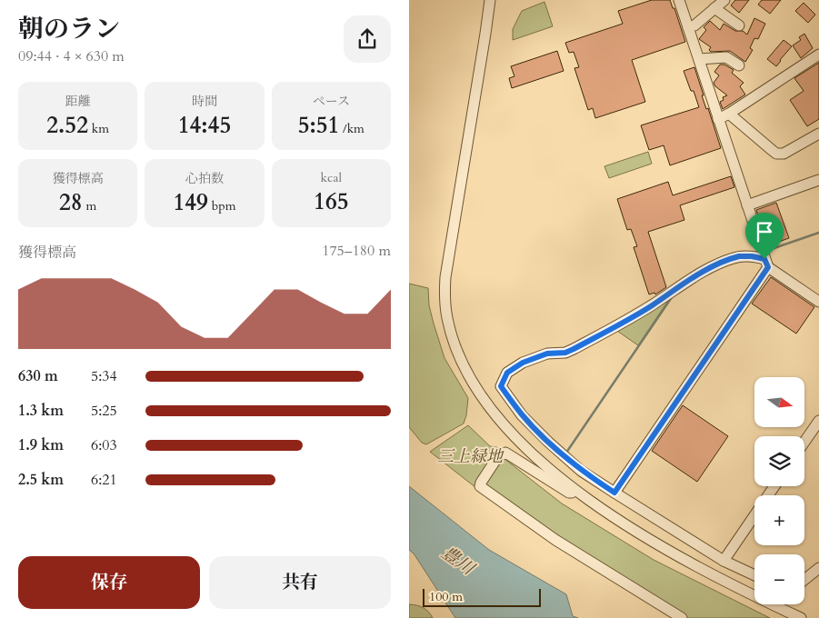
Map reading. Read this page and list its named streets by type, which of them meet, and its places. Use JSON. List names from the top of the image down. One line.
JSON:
{"water":["豊川"],"parks":["三上緑地"],"scale_bar":"100 m","north":"right","page":{"heading":["朝のラン","09:44 · 4 × 630 m"],"stats":[["距離","2.52 km"],["時間","14:45"],["ペース","5:51 /km"],["獲得標高","28 m"],["心拍数","149 bpm"],["kcal","165"]],"chart":["獲得標高","175–180 m"],"list":[{"name":"630 m","note":"5:34"},{"name":"1.3 km","note":"5:25"},{"name":"1.9 km","note":"6:03"},{"name":"2.5 km","note":"6:21"}],"map_buttons":["+","−"],"buttons":["保存","共有"],"scale":"100 m"}}
